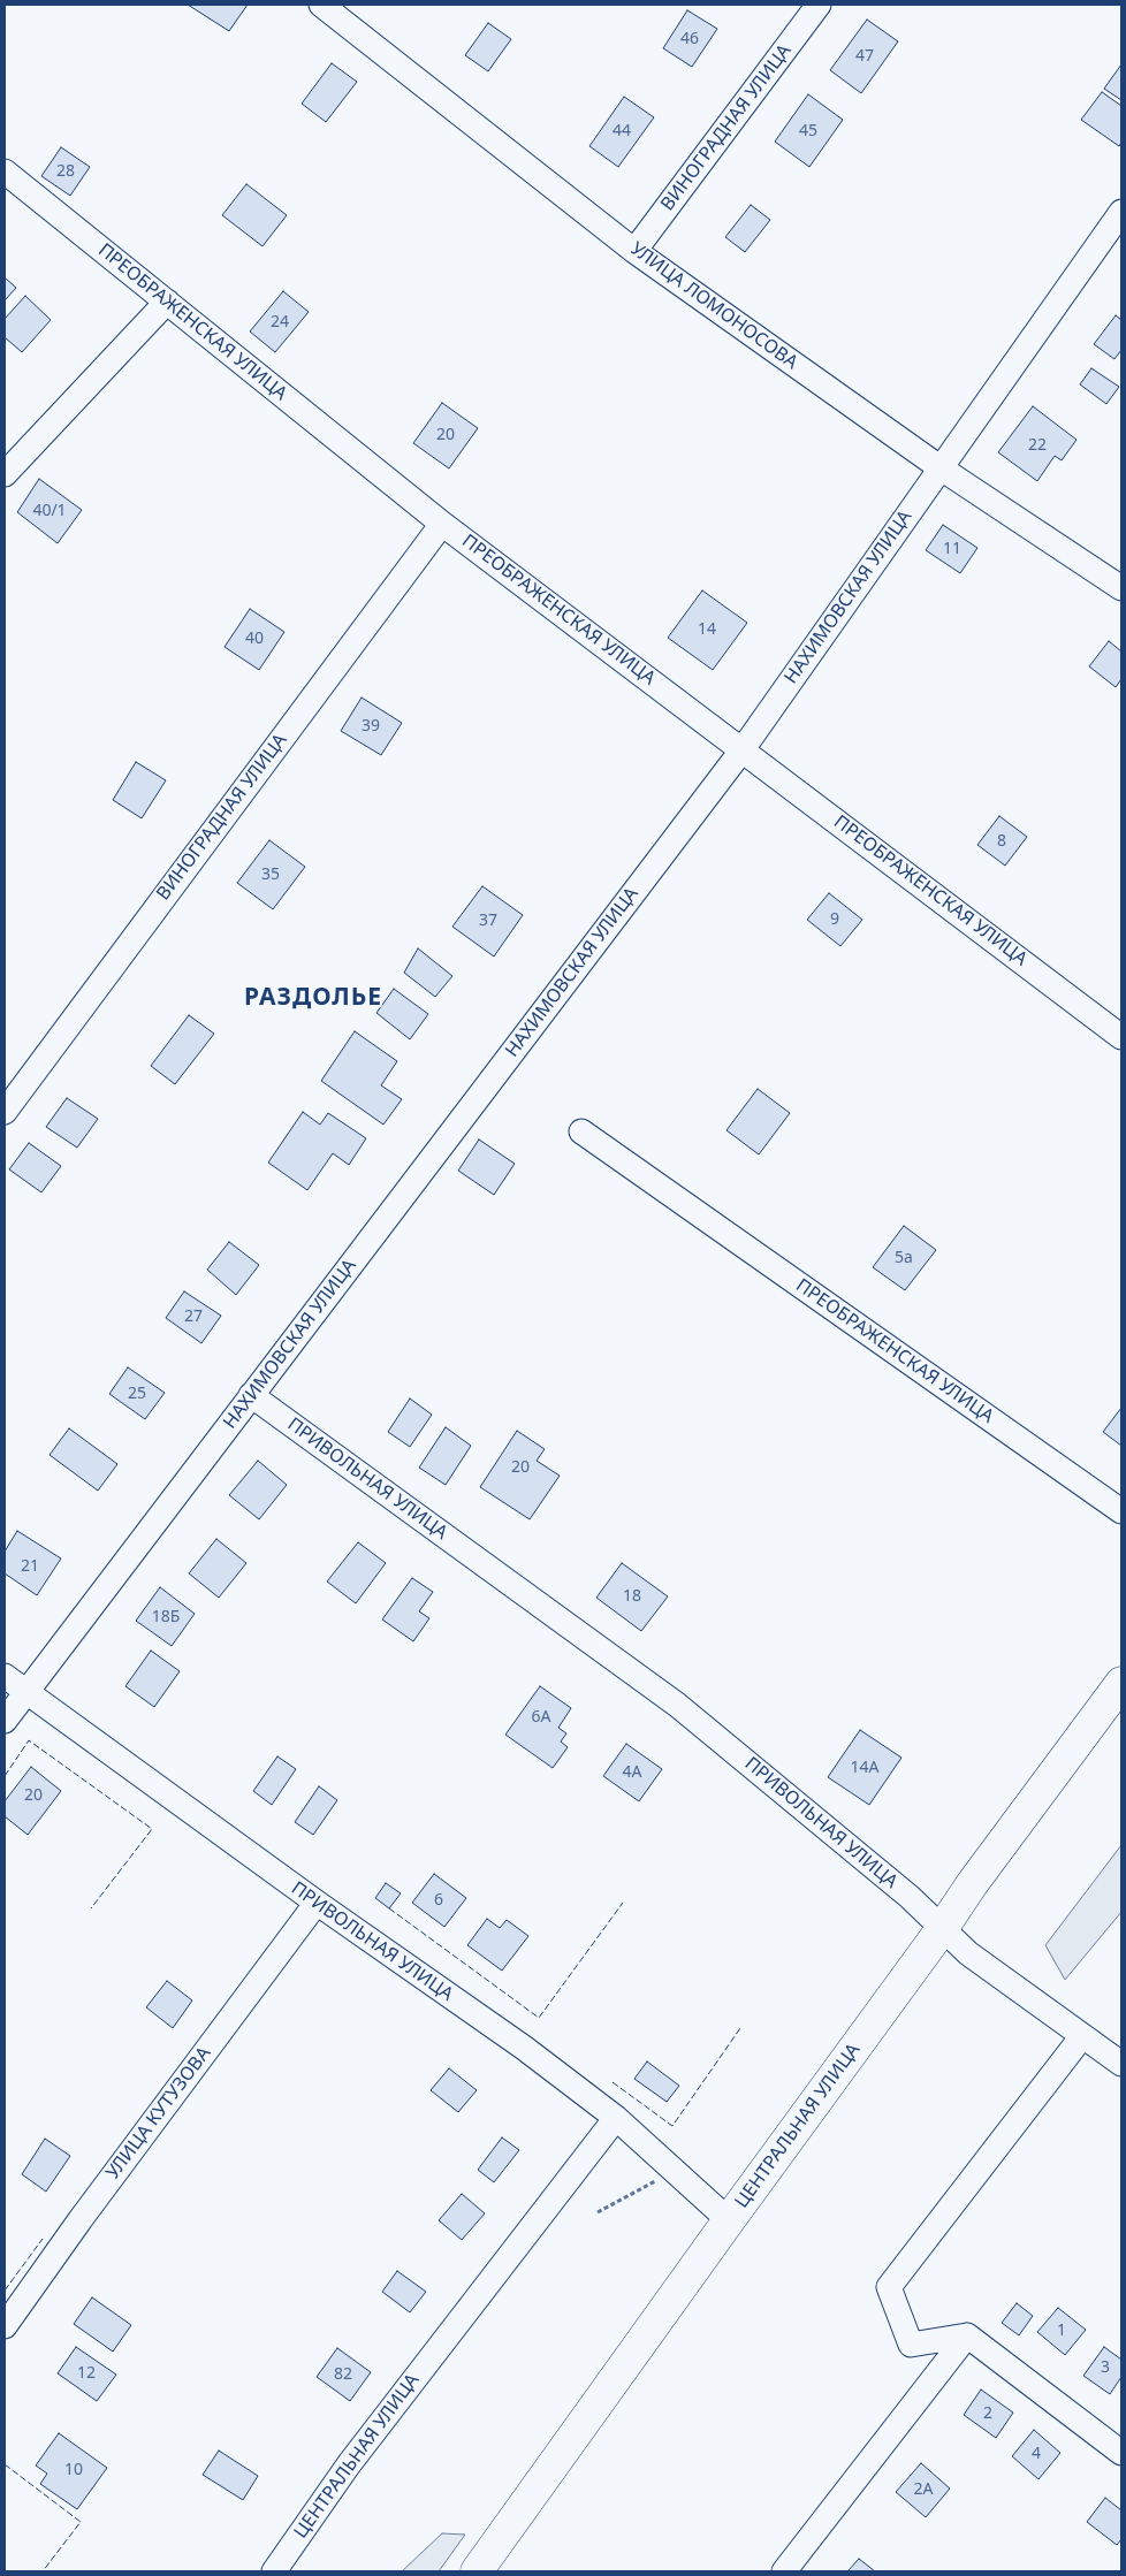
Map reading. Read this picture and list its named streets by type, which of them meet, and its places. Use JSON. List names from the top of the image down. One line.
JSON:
{"streets":{"main road":["ЦЕНТРАЛЬНАЯ УЛИЦА"],"street":["ВИНОГРАДНАЯ УЛИЦА","УЛИЦА ЛОМОНОСОВА","ПРЕОБРАЖЕНСКАЯ УЛИЦА","НАХИМОВСКАЯ УЛИЦА","ПРИВОЛЬНАЯ УЛИЦА","УЛИЦА КУТУЗОВА"]},"crossings":[["ВИНОГРАДНАЯ УЛИЦА","УЛИЦА ЛОМОНОСОВА"],["ВИНОГРАДНАЯ УЛИЦА","ПРЕОБРАЖЕНСКАЯ УЛИЦА"],["УЛИЦА ЛОМОНОСОВА","НАХИМОВСКАЯ УЛИЦА"],["ПРЕОБРАЖЕНСКАЯ УЛИЦА","НАХИМОВСКАЯ УЛИЦА"],["НАХИМОВСКАЯ УЛИЦА","ПРИВОЛЬНАЯ УЛИЦА"],["ПРИВОЛЬНАЯ УЛИЦА","УЛИЦА КУТУЗОВА"],["ПРИВОЛЬНАЯ УЛИЦА","ЦЕНТРАЛЬНАЯ УЛИЦА"]],"districts":["РАЗДОЛЬЕ"],"house_numbers":["46","47","44","45","28","24","20","22","40/1","11","14","40","39","8","35","9","37","5а","27","25","20","21","18","18Б","6А","14А","4А","20","6","1","3","12","82","2","4","10","2А"]}
